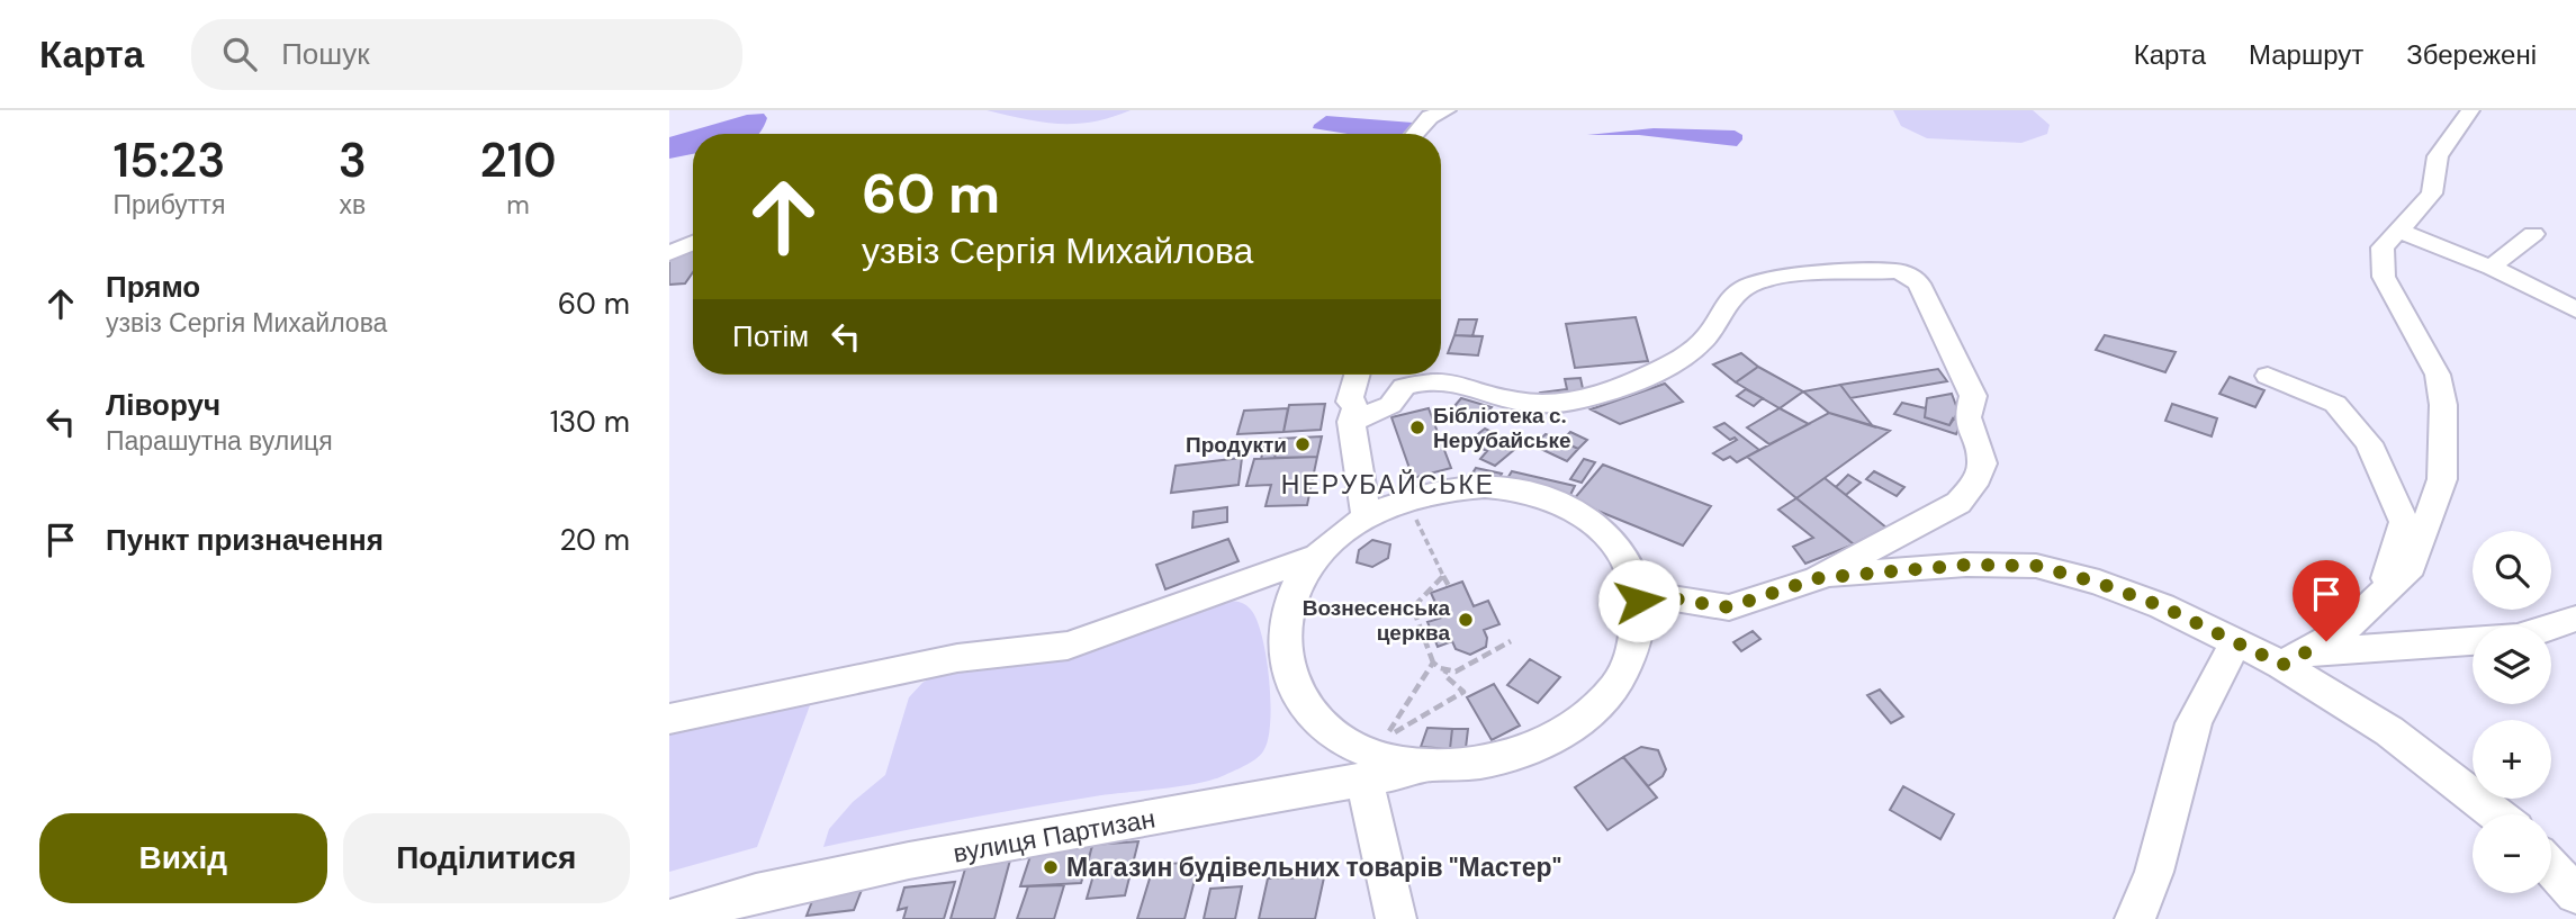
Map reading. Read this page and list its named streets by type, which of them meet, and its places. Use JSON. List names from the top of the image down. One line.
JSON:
{"streets":{"street":["вулиця Партизан"]},"districts":["НЕРУБАЙСЬКЕ"],"places":["Бібліотека с. Нерубайське","Продукти","Вознесенська церква","Магазин будівельних товарів \"Мастер\""],"page":{"header":"Карта","search":"Пошук","nav":["Карта","Маршрут","Збережені"],"eta":["15:23","Прибуття","3","хв","210","m"],"turn":["60 m","узвіз Сергія Михайлова"],"list":[{"name":"Прямо","note":"узвіз Сергія Михайлова","value":"60 m"},{"name":"Ліворуч","note":"Парашутна вулиця","value":"130 m"},{"name":"Пункт призначення","value":"20 m"}],"then":"Потім","map_buttons":["+","−"],"buttons":["Вихід","Поділитися"]}}
